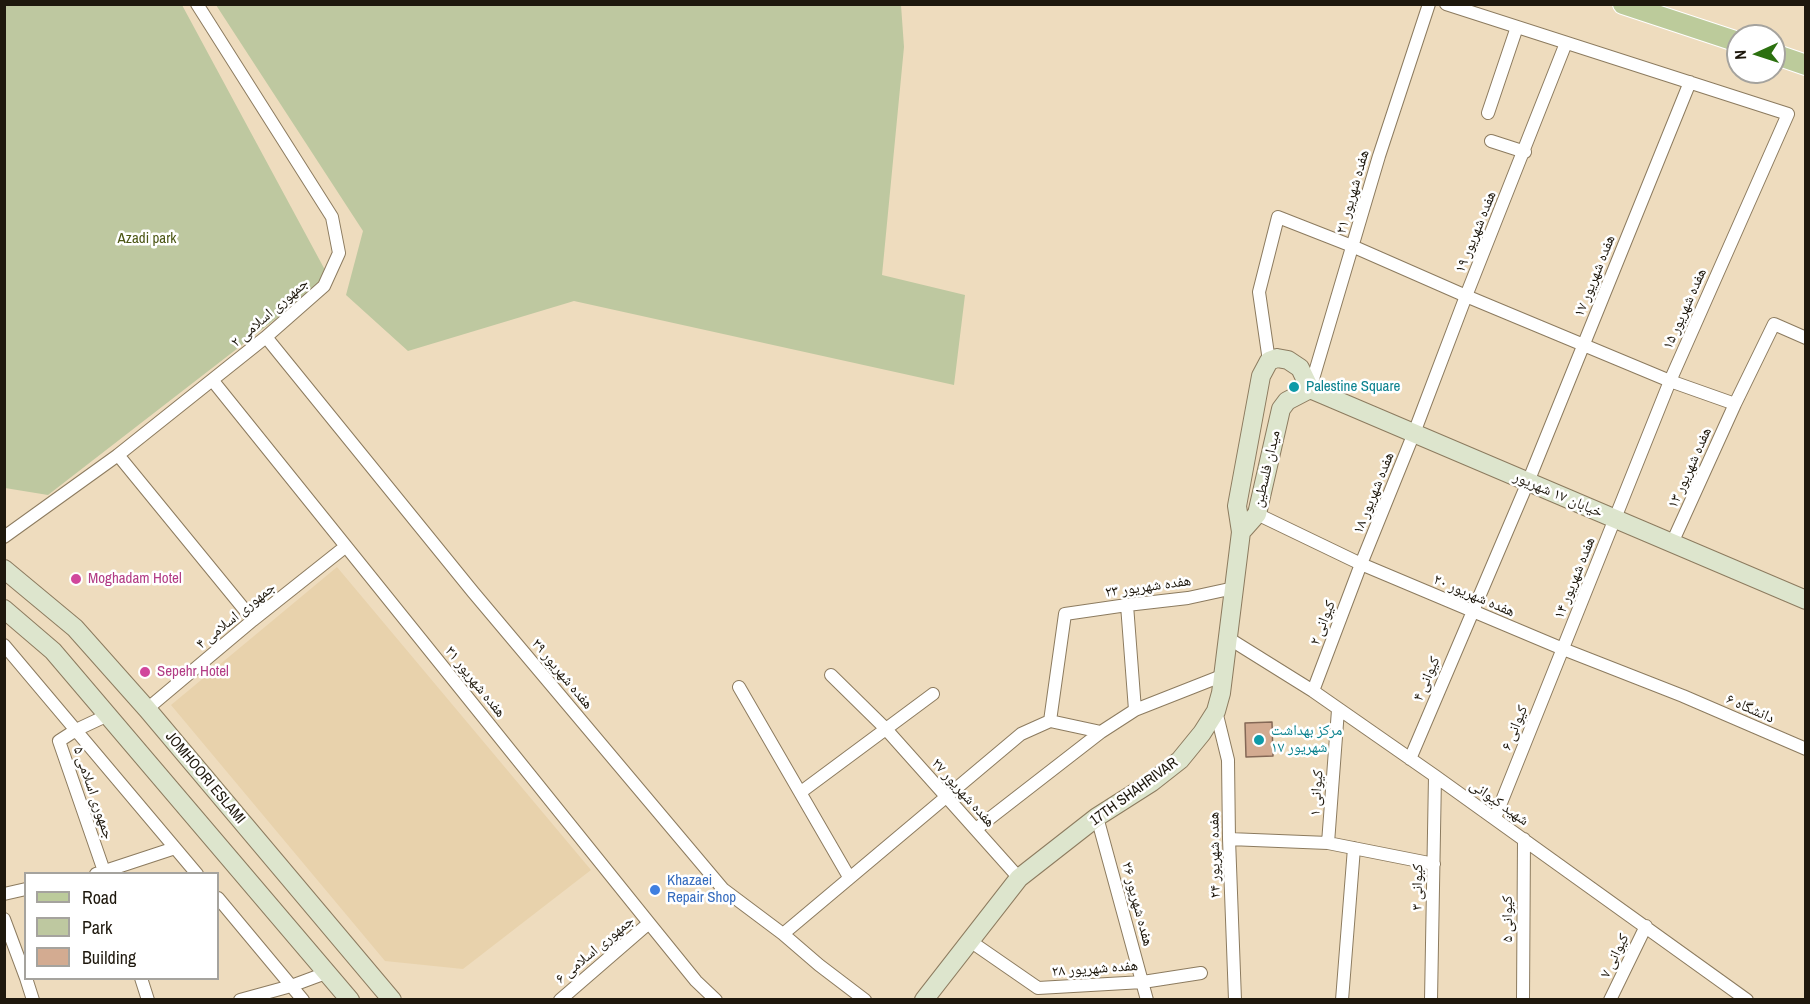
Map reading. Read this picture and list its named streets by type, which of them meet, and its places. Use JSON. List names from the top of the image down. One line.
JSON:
{"streets":{"street":["هفده شهریور ۲۱","هفده شهریور ۱۹","هفده شهریور ۱۷","هفده شهریور ۱۵","جمهوری اسلامی ۲","هفده شهریور ۱۳","میدان فلسطین","هفده شهریور ۱۸","خیابان ۱۷ شهریور","هفده شهریور ۱۴","هفده شهریور ۲۳","هفده شهریور ۲۰","جمهوری اسلامی ۴","کیوانی ۲","هفده شهریور ۲۹","کیوانی ۴","هفده شهریور ۳۱","دانشگاه ۶","کیوانی ۶","JOMHOORI ESLAMI","17TH SHAHRIVAR","جمهوری اسلامی ۵","هفده شهریور ۲۷","کیوانی ۱","شهید کیوانی","هفده شهریور ۲۴","کیوانی ۳","هفده شهریور ۲۶","کیوانی ۵","جمهوری اسلامی ۶","کیوانی ۷","هفده شهریور ۲۸"]},"crossings":[["هفده شهریور ۲۱","میدان فلسطین"],["هفده شهریور ۲۱","خیابان ۱۷ شهریور"],["هفده شهریور ۱۹","هفده شهریور ۱۸"],["هفده شهریور ۱۹","خیابان ۱۷ شهریور"],["هفده شهریور ۱۷","هفده شهریور ۱۵"],["هفده شهریور ۱۷","خیابان ۱۷ شهریور"],["هفده شهریور ۱۷","کیوانی ۴"],["هفده شهریور ۱۵","خیابان ۱۷ شهریور"],["هفده شهریور ۱۵","هفده شهریور ۱۴"],["جمهوری اسلامی ۲","هفده شهریور ۲۹"],["جمهوری اسلامی ۲","هفده شهریور ۳۱"],["هفده شهریور ۱۳","خیابان ۱۷ شهریور"],["میدان فلسطین","خیابان ۱۷ شهریور"],["میدان فلسطین","هفده شهریور ۲۰"],["میدان فلسطین","17TH SHAHRIVAR"],["هفده شهریور ۱۸","خیابان ۱۷ شهریور"],["هفده شهریور ۱۸","هفده شهریور ۲۰"],["هفده شهریور ۱۸","کیوانی ۲"],["خیابان ۱۷ شهریور","هفده شهریور ۱۴"],["خیابان ۱۷ شهریور","کیوانی ۴"],["هفده شهریور ۱۴","هفده شهریور ۲۰"],["هفده شهریور ۱۴","کیوانی ۶"],["هفده شهریور ۲۳","17TH SHAHRIVAR"],["هفده شهریور ۲۰","کیوانی ۲"],["هفده شهریور ۲۰","کیوانی ۴"],["هفده شهریور ۲۰","دانشگاه ۶"],["هفده شهریور ۲۰","کیوانی ۶"],["جمهوری اسلامی ۴","هفده شهریور ۳۱"],["جمهوری اسلامی ۴","JOMHOORI ESLAMI"],["کیوانی ۲","شهید کیوانی"],["کیوانی ۴","شهید کیوانی"],["هفده شهریور ۳۱","جمهوری اسلامی ۶"],["کیوانی ۶","شهید کیوانی"],["17TH SHAHRIVAR","هفده شهریور ۲۷"],["17TH SHAHRIVAR","شهید کیوانی"],["17TH SHAHRIVAR","هفده شهریور ۲۴"],["17TH SHAHRIVAR","هفده شهریور ۲۶"],["17TH SHAHRIVAR","هفده شهریور ۲۸"],["کیوانی ۱","شهید کیوانی"],["شهید کیوانی","کیوانی ۳"],["شهید کیوانی","کیوانی ۵"],["شهید کیوانی","کیوانی ۷"],["هفده شهریور ۲۶","هفده شهریور ۲۸"]],"parks":["Azadi park"],"places":["Palestine Square","Moghadam Hotel","Sepehr Hotel","مرکز بهداشت ۱۷ شهریور","Khazaei Repair Shop"],"legend":["Road","Park","Building"],"north":"left"}
